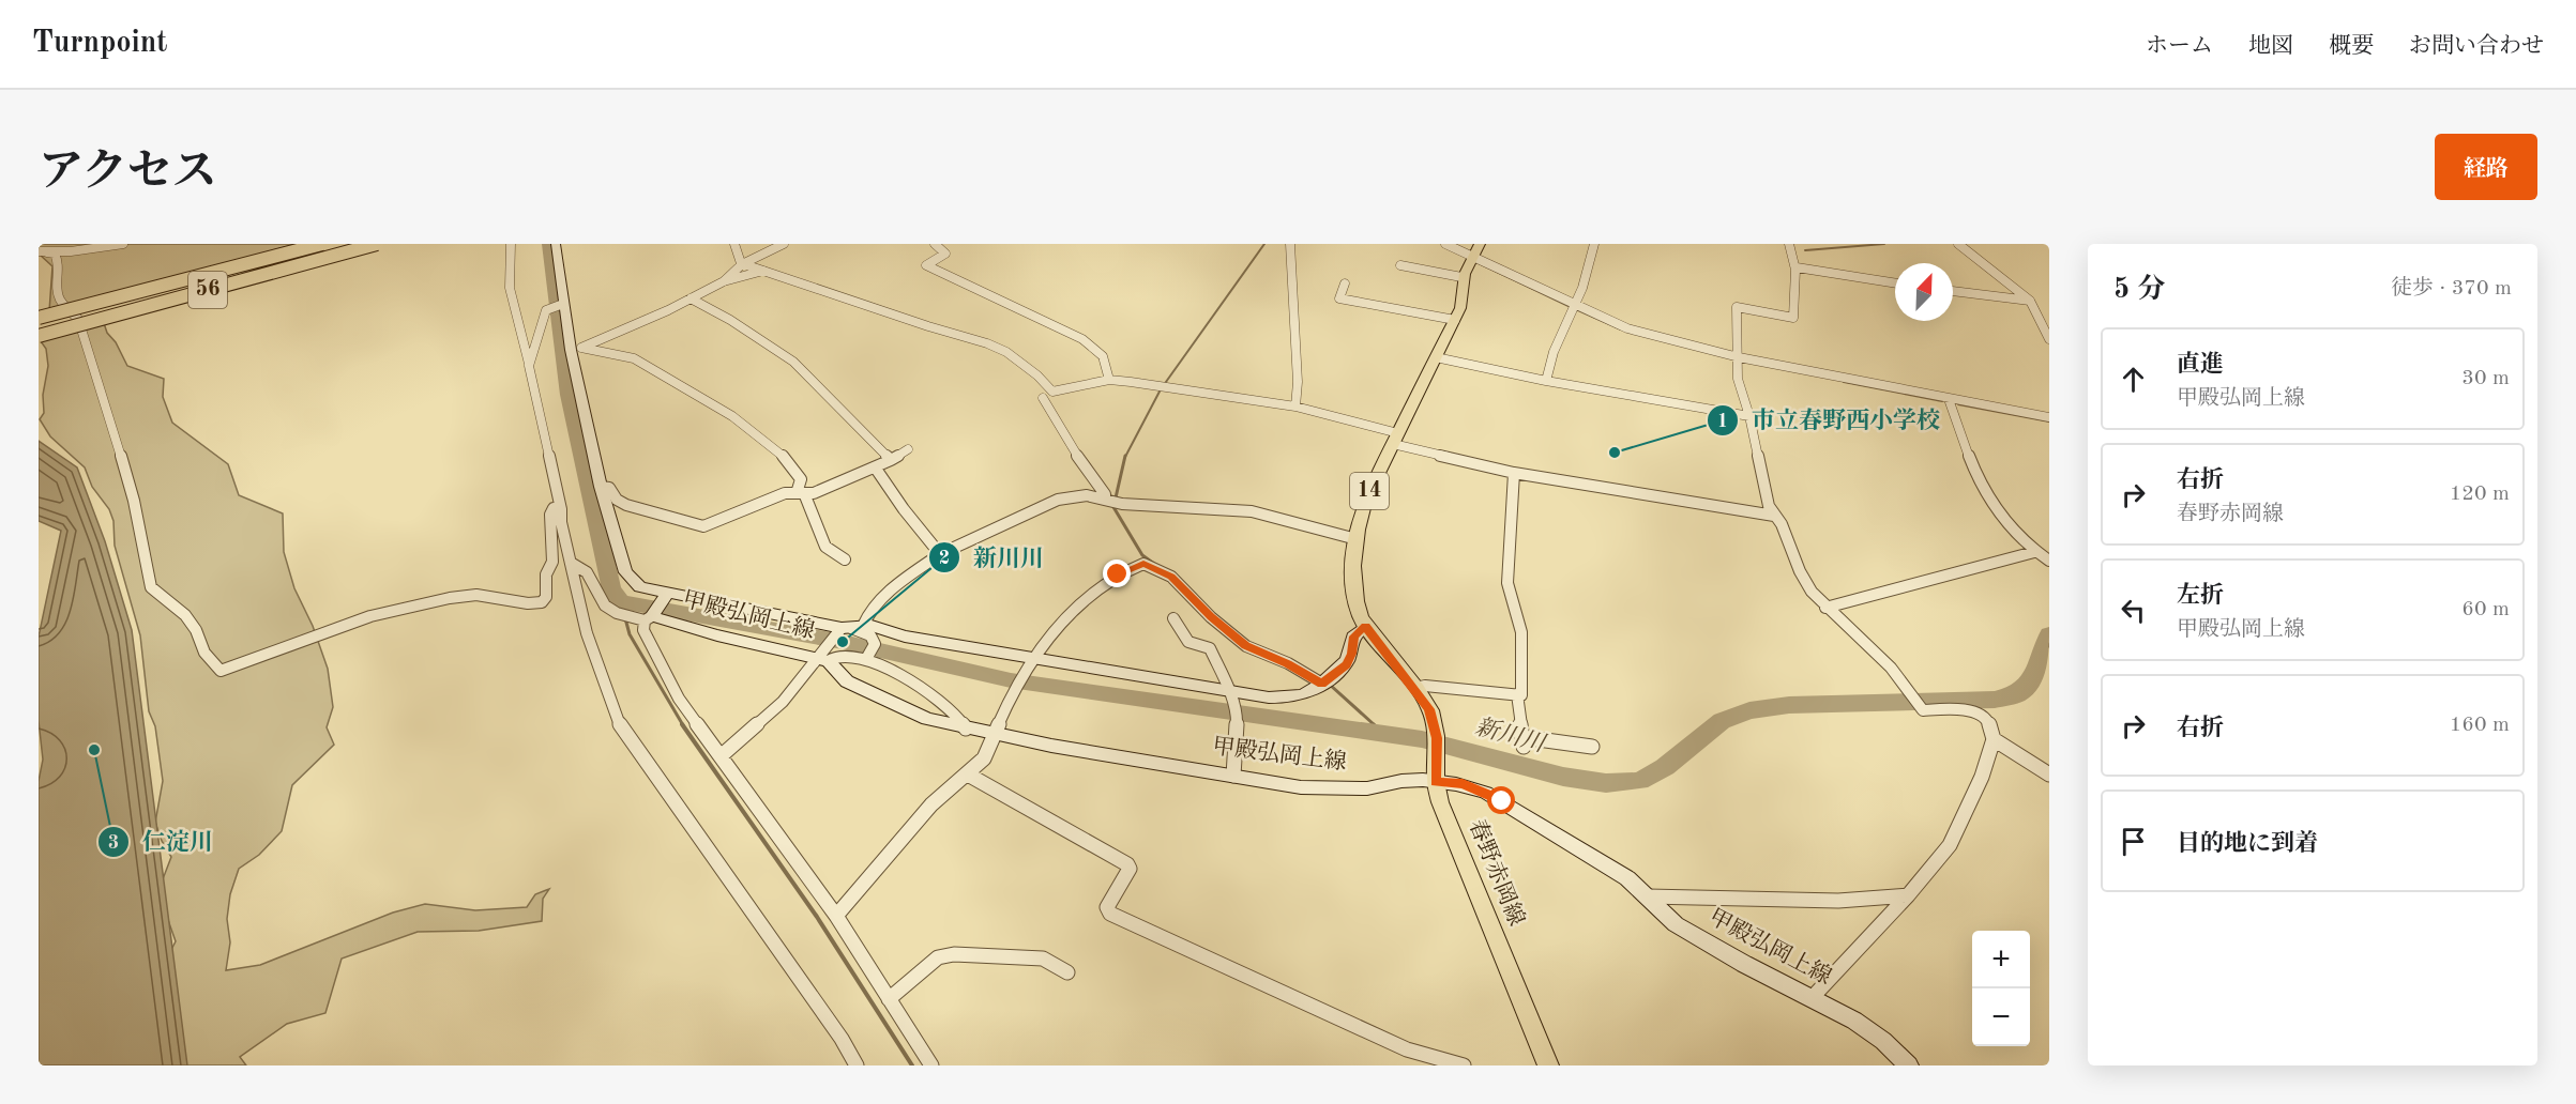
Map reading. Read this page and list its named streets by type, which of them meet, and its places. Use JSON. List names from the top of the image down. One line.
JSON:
{"streets":{"highway":["56"],"main road":["14","甲殿弘岡上線","春野赤岡線"]},"crossings":[["甲殿弘岡上線","春野赤岡線"]],"water":["新川川"],"places":["市立春野西小学校","新川川","仁淀川"],"north":"top right","page":{"header":"Turnpoint","nav":["ホーム","地図","概要","お問い合わせ"],"title":"アクセス","buttons":"経路","heading":["5 分","徒歩 · 370 m"],"list":[["直進","甲殿弘岡上線","30 m"],["右折","春野赤岡線","120 m"],["左折","甲殿弘岡上線","60 m"],["右折","160 m"],"目的地に到着"],"map_buttons":["+","−"]}}
